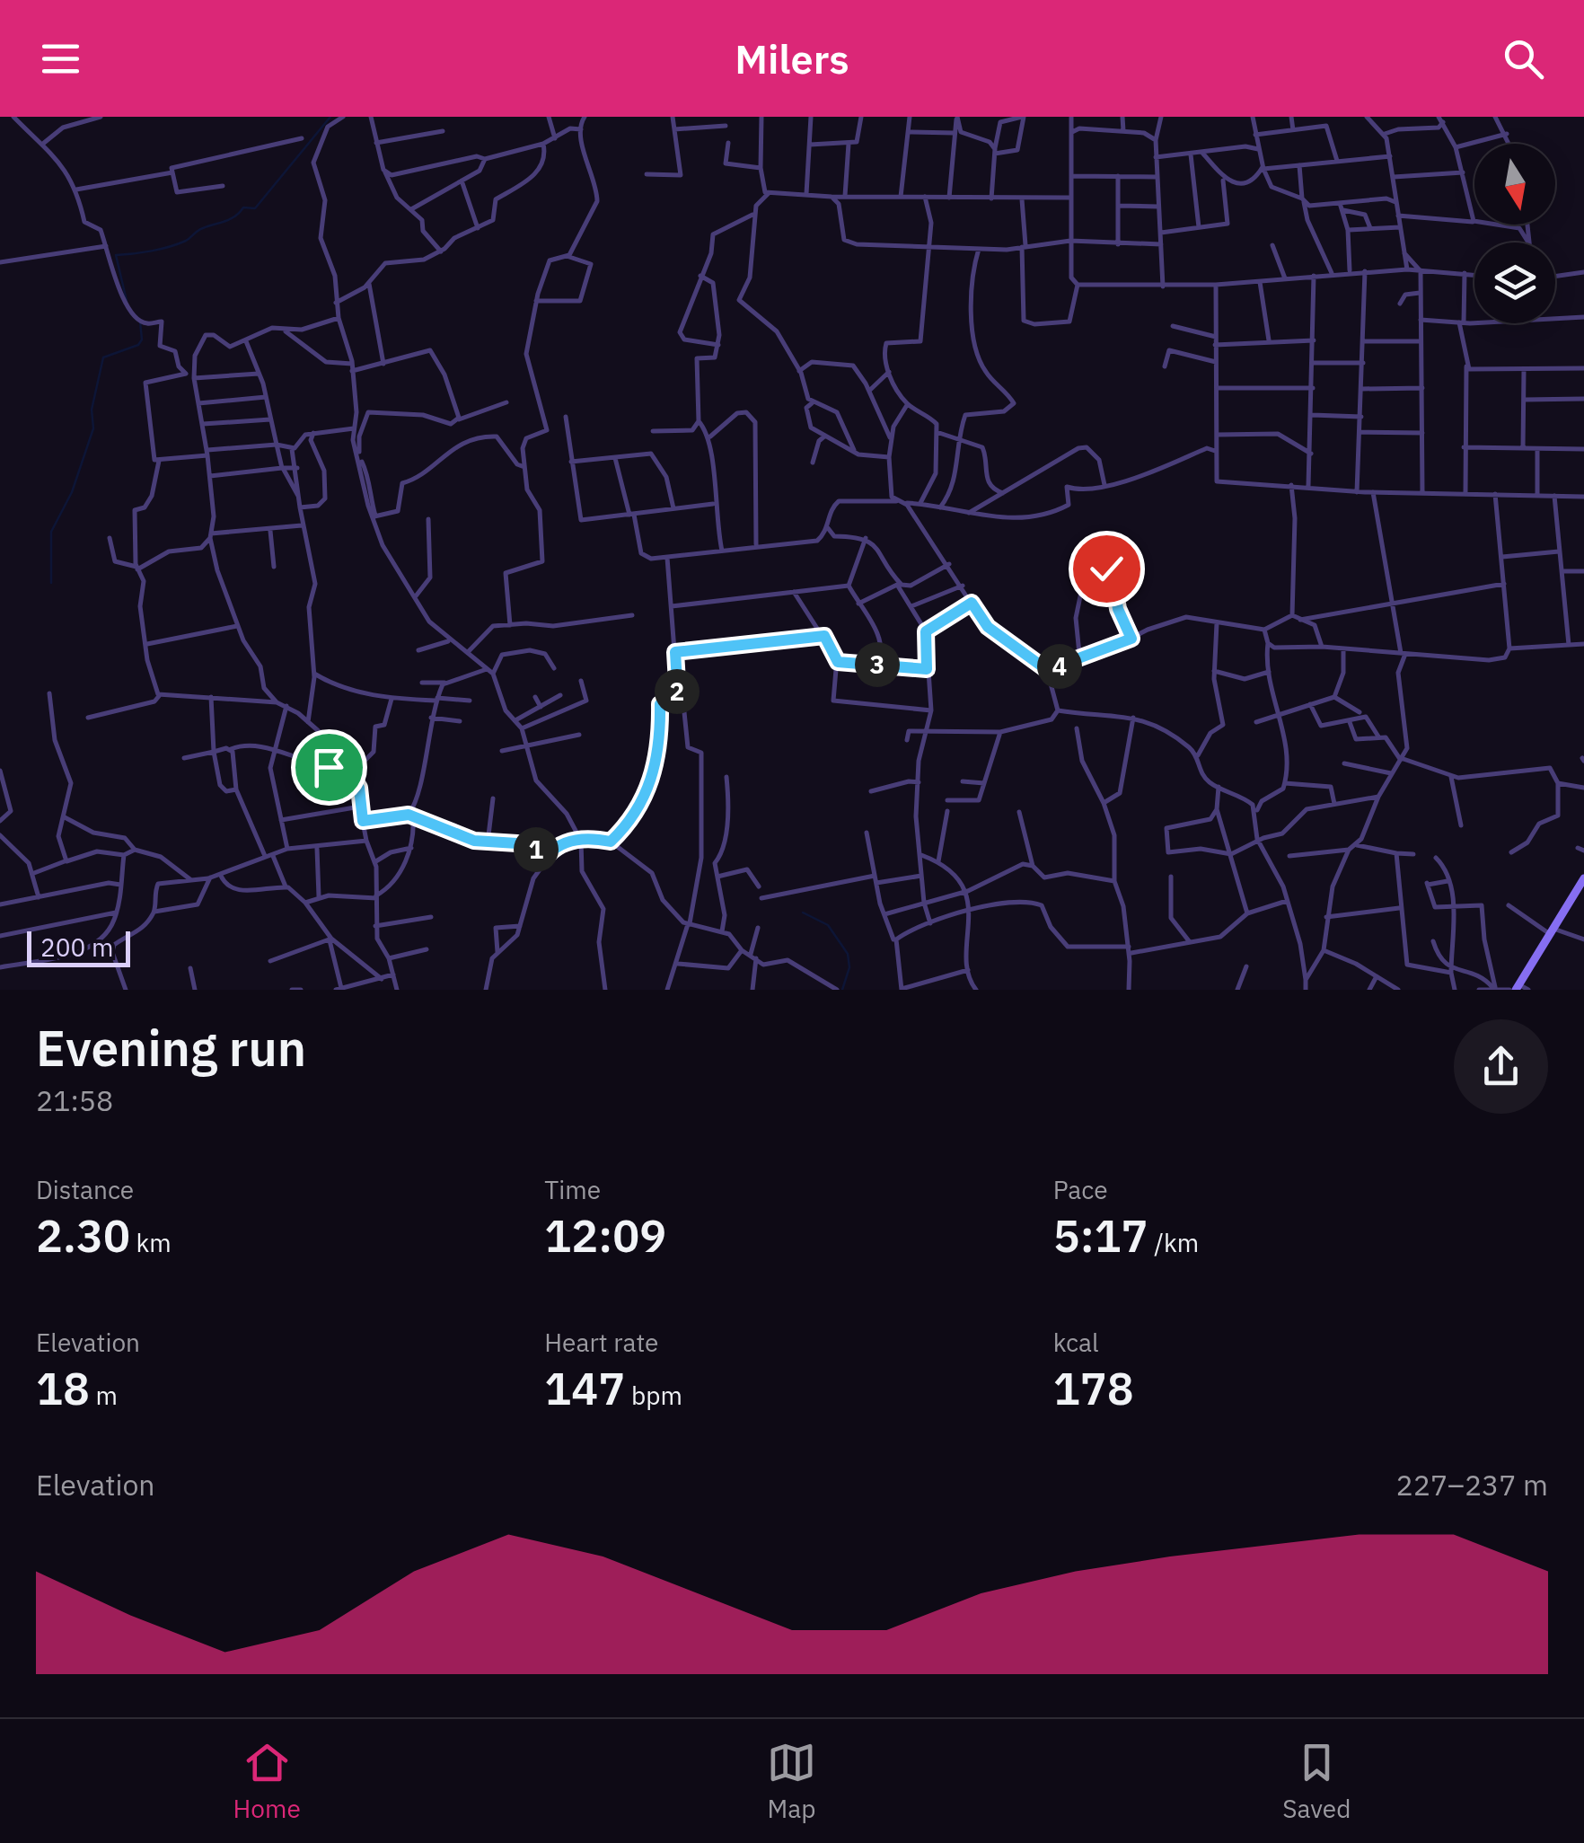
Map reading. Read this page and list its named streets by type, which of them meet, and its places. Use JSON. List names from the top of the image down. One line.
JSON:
{"scale_bar":"200 m","north":"bottom","page":{"header":"Milers","pins":["3","4","2","1"],"scale":"200 m","heading":["Evening run","21:58"],"stats":[["Distance","2.30 km"],["Time","12:09"],["Pace","5:17 /km"],["Elevation","18 m"],["Heart rate","147 bpm"],["kcal","178"]],"chart":["Elevation","227–237 m"],"tabs":["Home","Map","Saved"]}}
